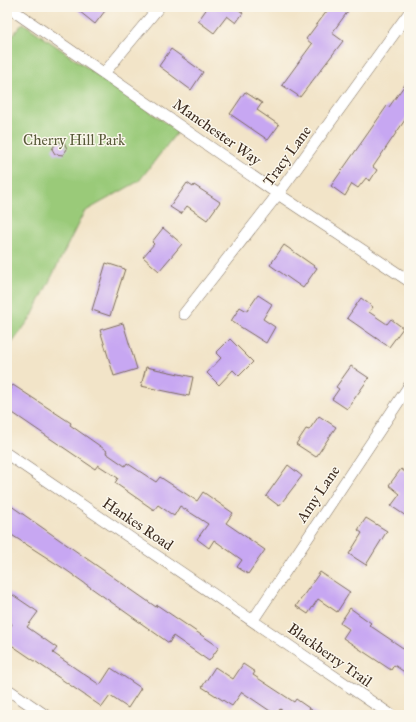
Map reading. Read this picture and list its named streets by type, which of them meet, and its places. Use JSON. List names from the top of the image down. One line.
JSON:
{"streets":{"street":["Manchester Way","Tracy Lane","Amy Lane","Hankes Road","Blackberry Trail"]},"crossings":[["Manchester Way","Tracy Lane"],["Amy Lane","Hankes Road"],["Amy Lane","Blackberry Trail"],["Hankes Road","Blackberry Trail"]],"parks":["Cherry Hill Park"]}
